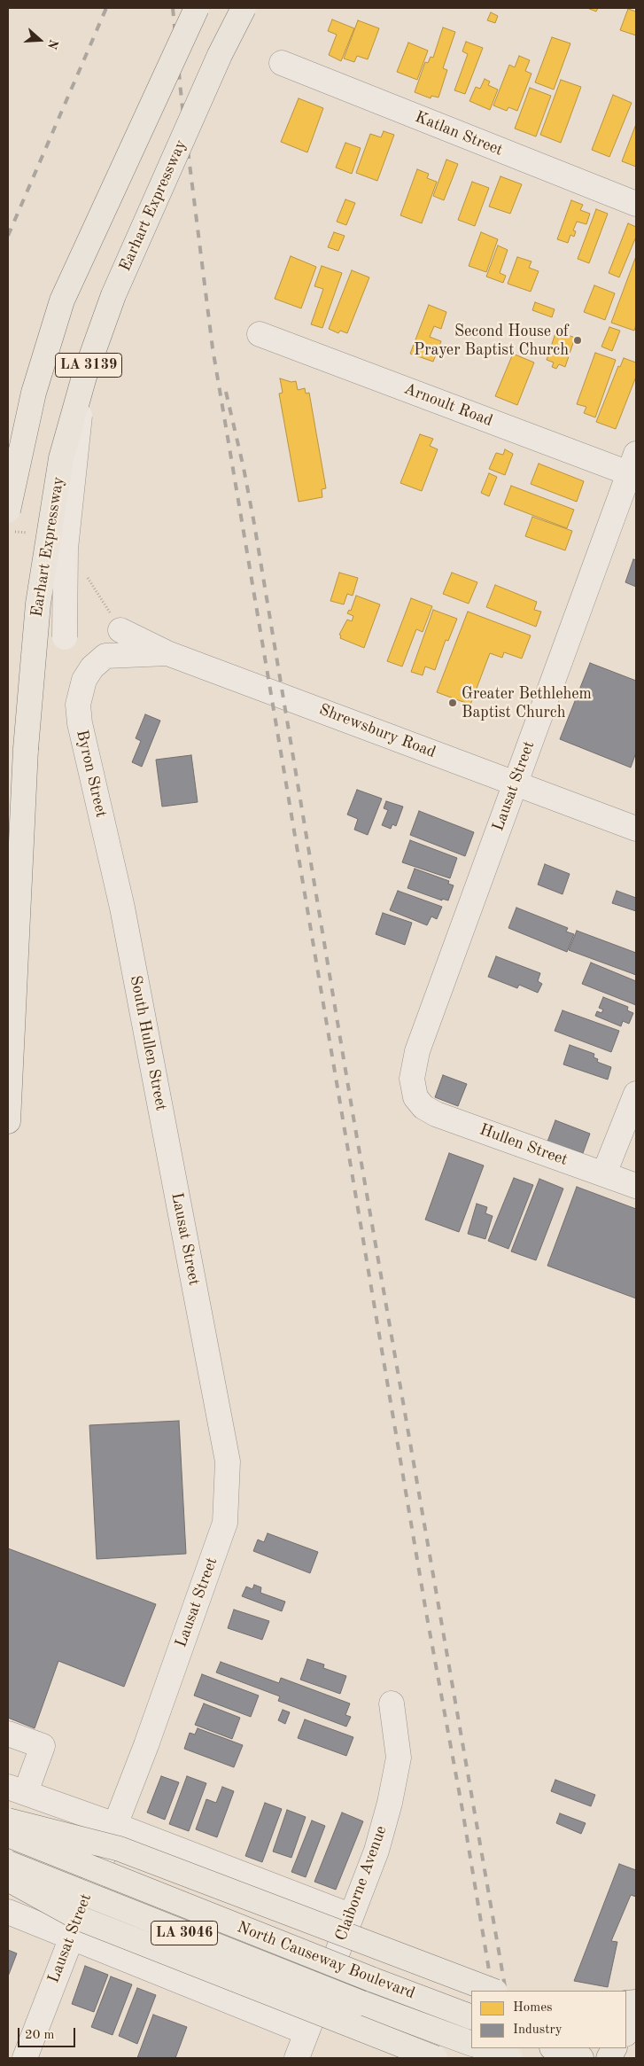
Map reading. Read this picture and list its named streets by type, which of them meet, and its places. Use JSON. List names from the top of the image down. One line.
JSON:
{"streets":{"highway":["Earhart Expressway","LA 3139","LA 3046","North Causeway Boulevard"],"street":["Katlan Street","Arnoult Road","Shrewsbury Road","Byron Street","Lausat Street","South Hullen Street","Hullen Street","Claiborne Avenue"]},"crossings":[["Arnoult Road","Lausat Street"],["Shrewsbury Road","Byron Street"],["Shrewsbury Road","Lausat Street"],["Byron Street","South Hullen Street"],["Lausat Street","South Hullen Street"],["Lausat Street","Hullen Street"]],"places":["Second House of Prayer Baptist Church","Greater Bethlehem Baptist Church"],"legend":["Homes","Industry"],"scale_bar":"20 m","north":"right"}
